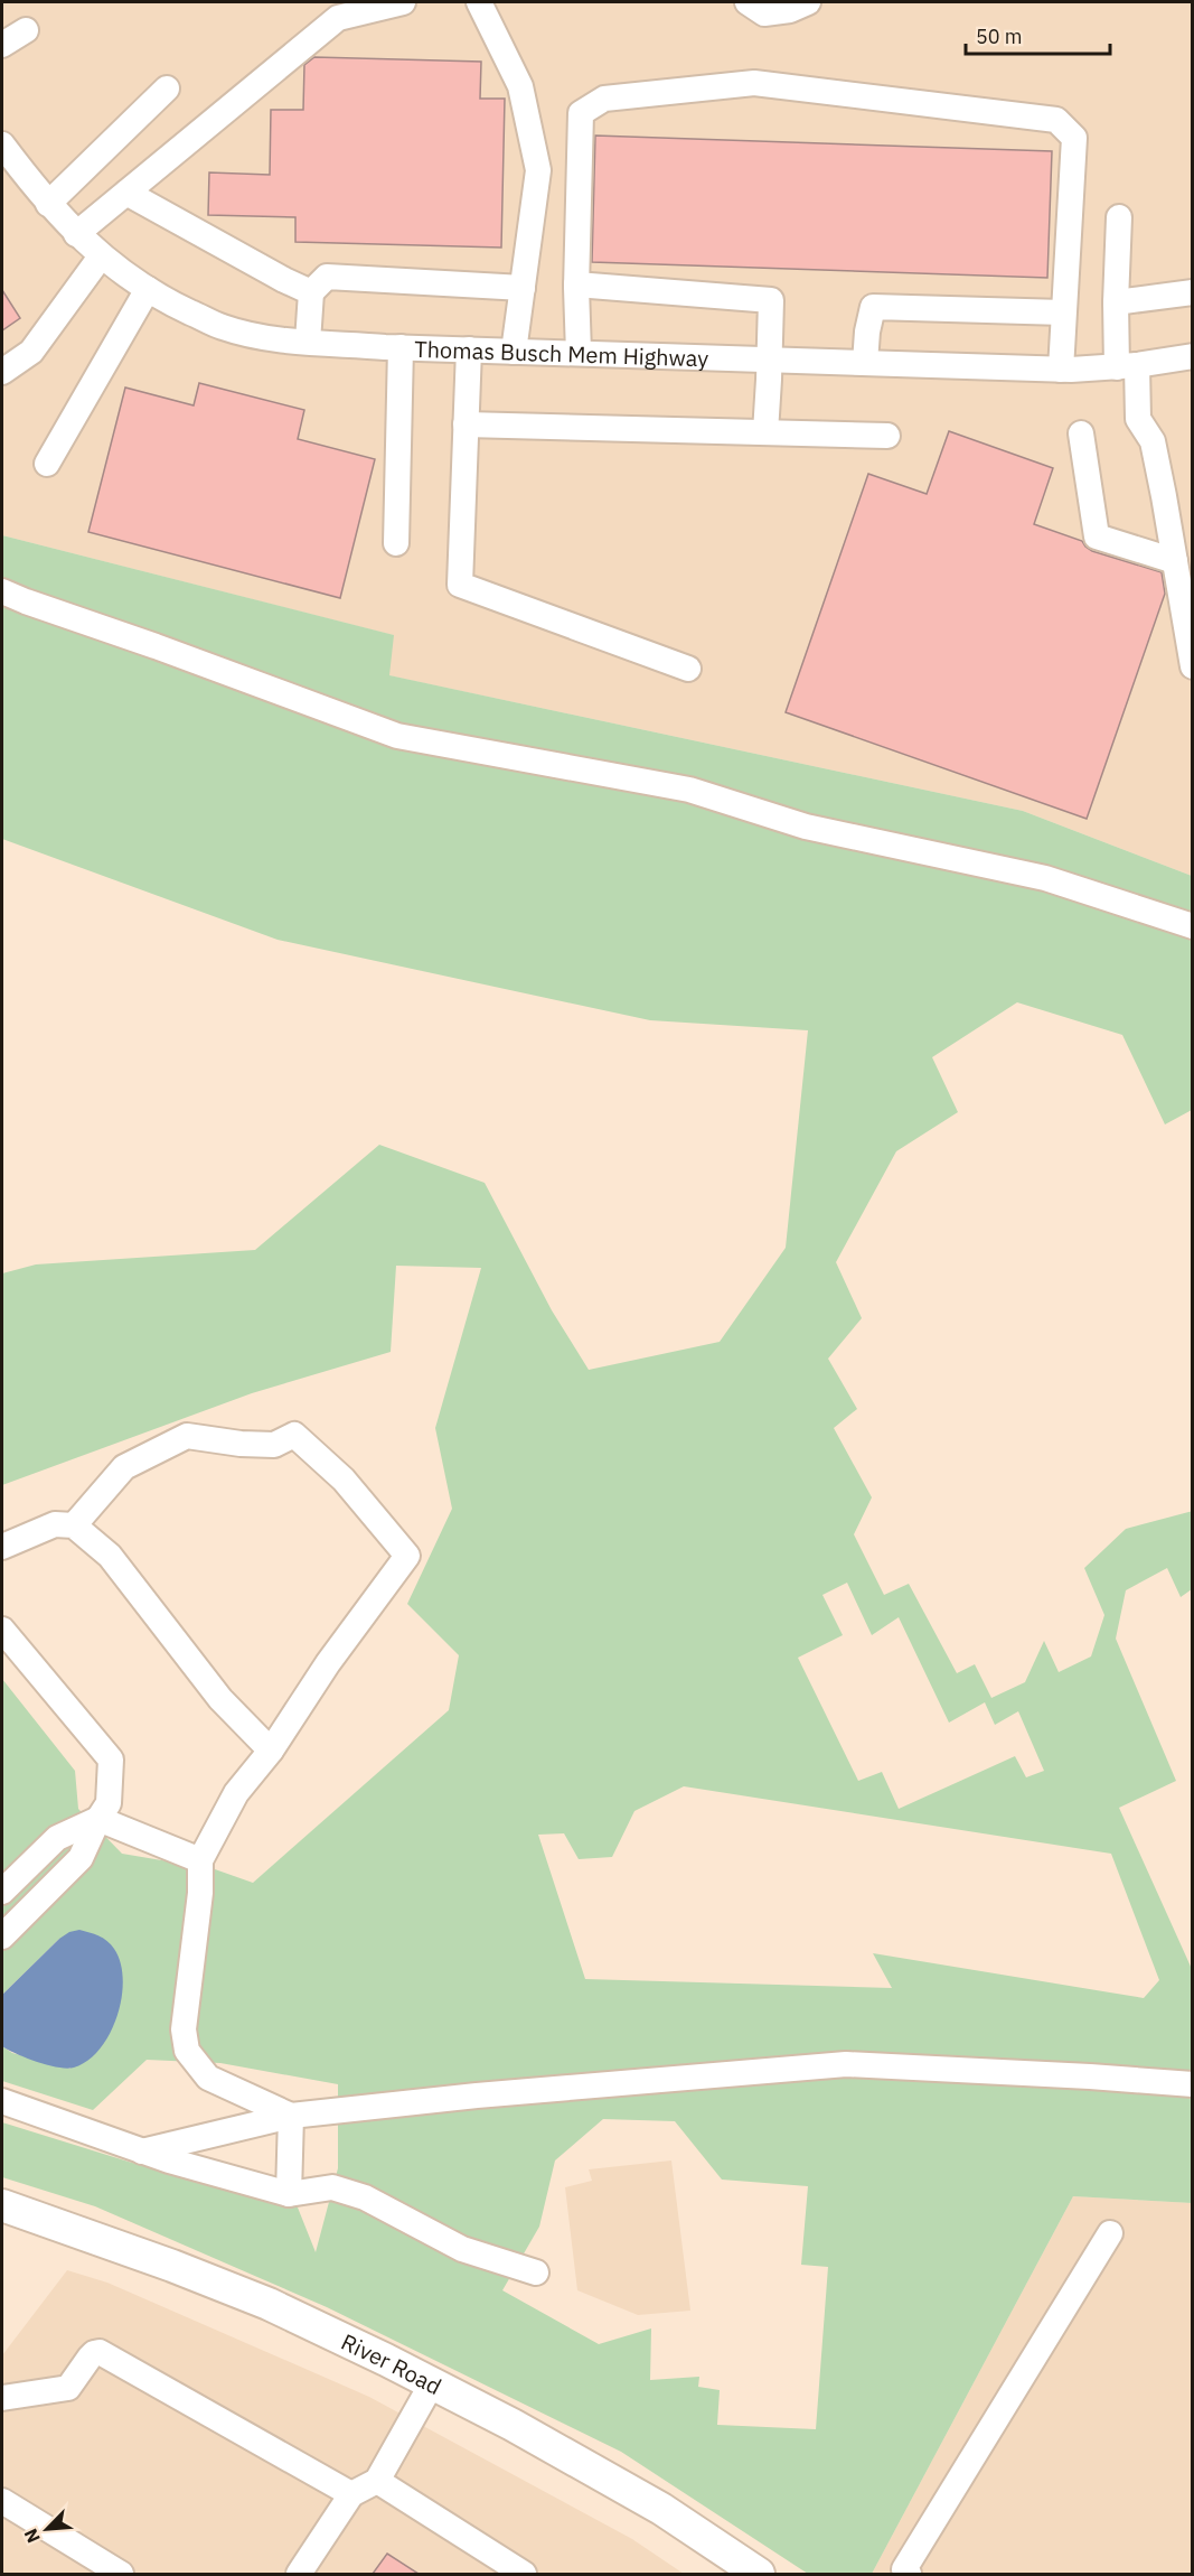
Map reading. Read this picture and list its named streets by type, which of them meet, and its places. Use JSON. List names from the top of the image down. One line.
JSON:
{"streets":{"main road":["River Road"],"street":["Thomas Busch Mem Highway"]},"scale_bar":"50 m","north":"bottom left"}
